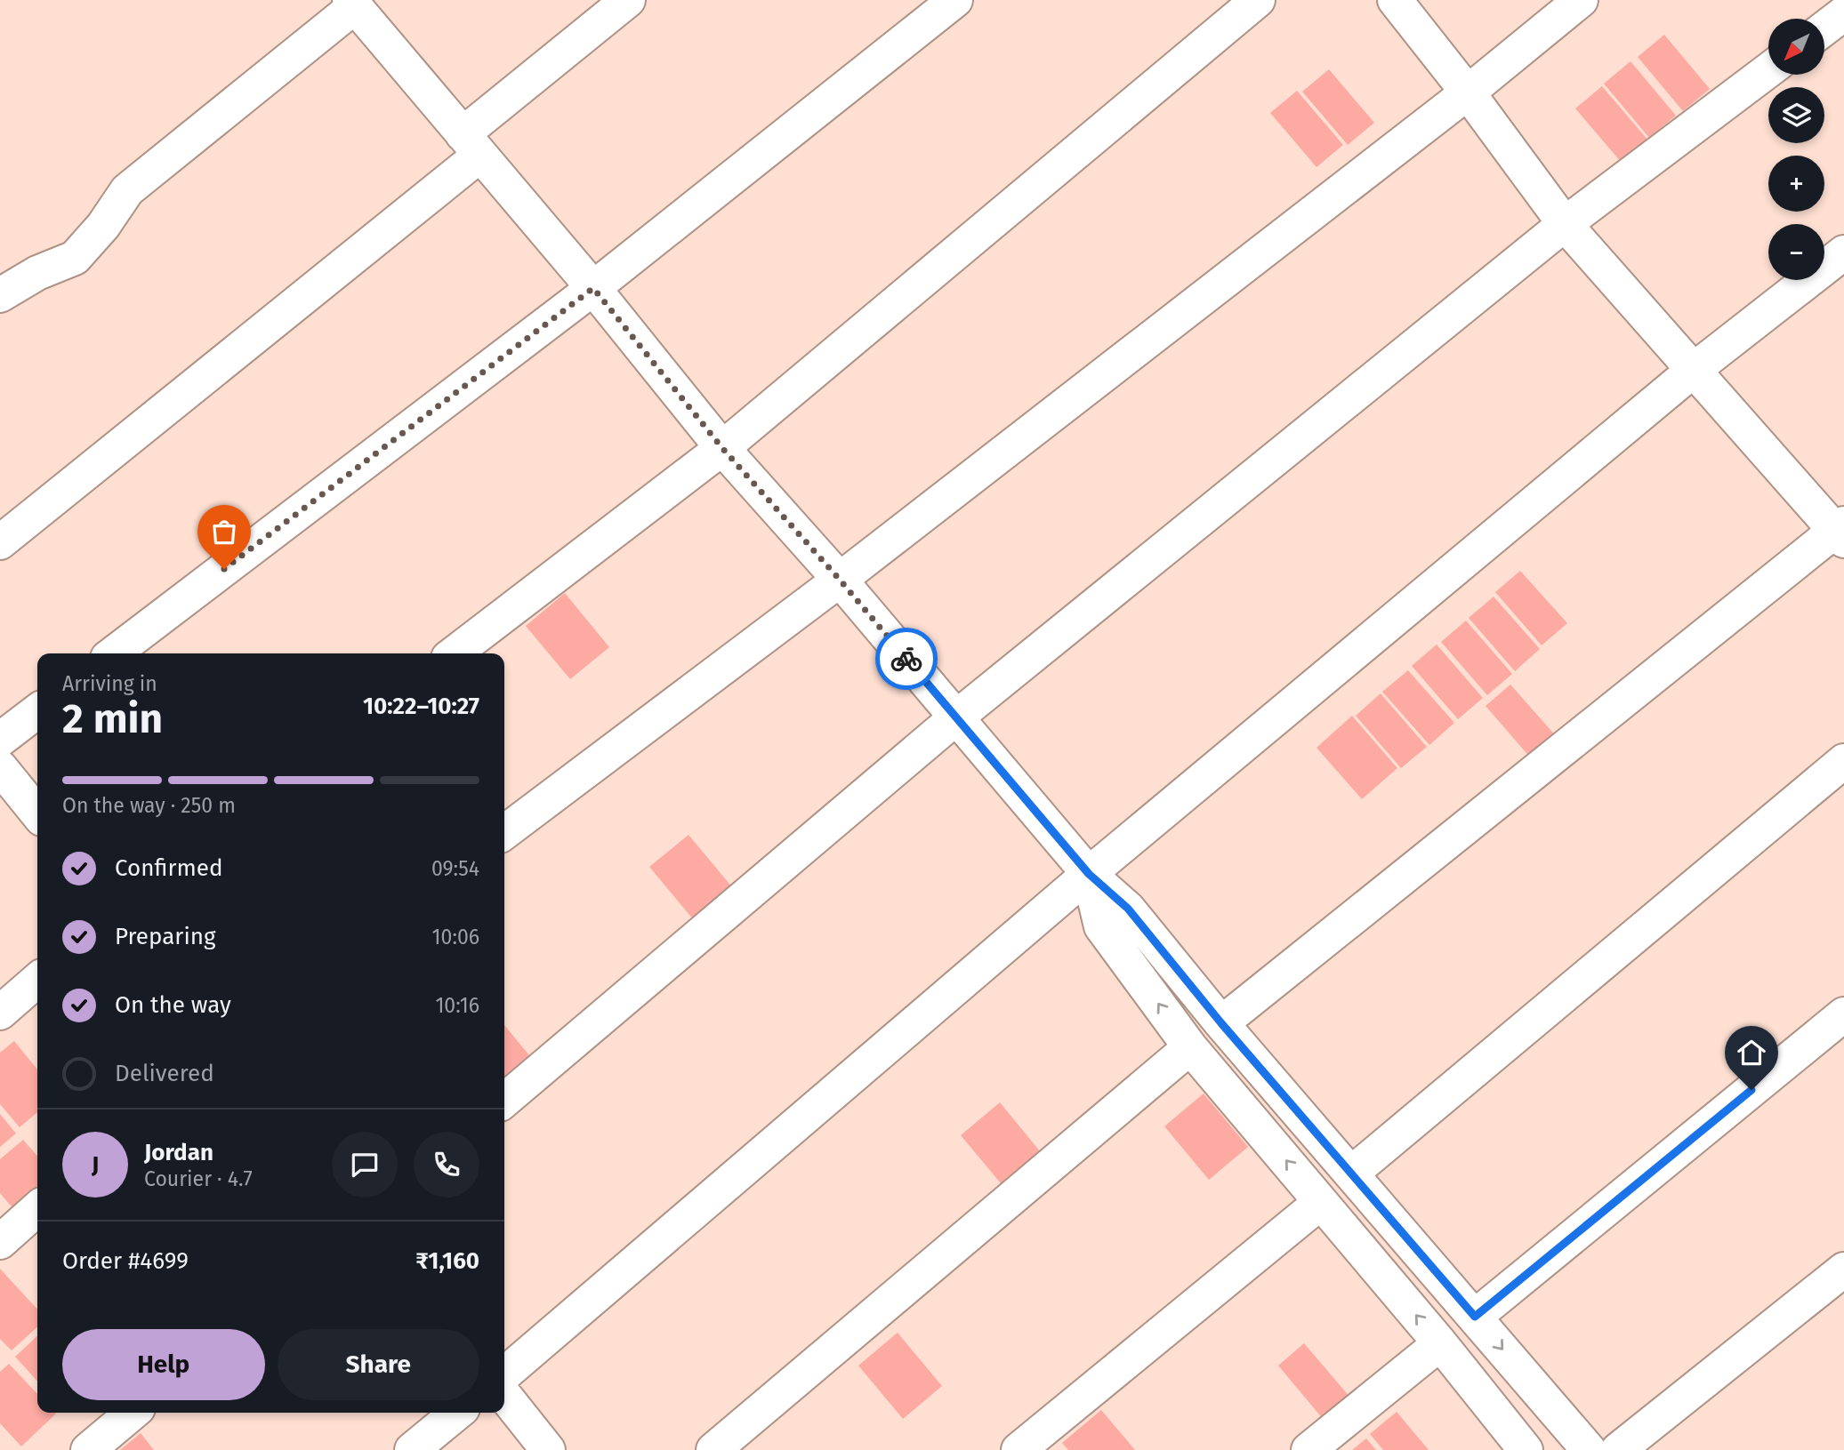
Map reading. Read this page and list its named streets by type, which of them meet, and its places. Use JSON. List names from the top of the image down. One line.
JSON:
{"north":"bottom left","page":{"map_buttons":["+","−"],"heading":["2 min","Arriving in","10:22–10:27"],"panel":["Jordan","Courier · 4.7","Order #4699","₹1,160"],"bar":"On the way · 250 m","list":[["Confirmed","09:54"],["Preparing","10:06"],["On the way","10:16"],"Delivered"],"round":"J","buttons":["Help","Share"]}}
